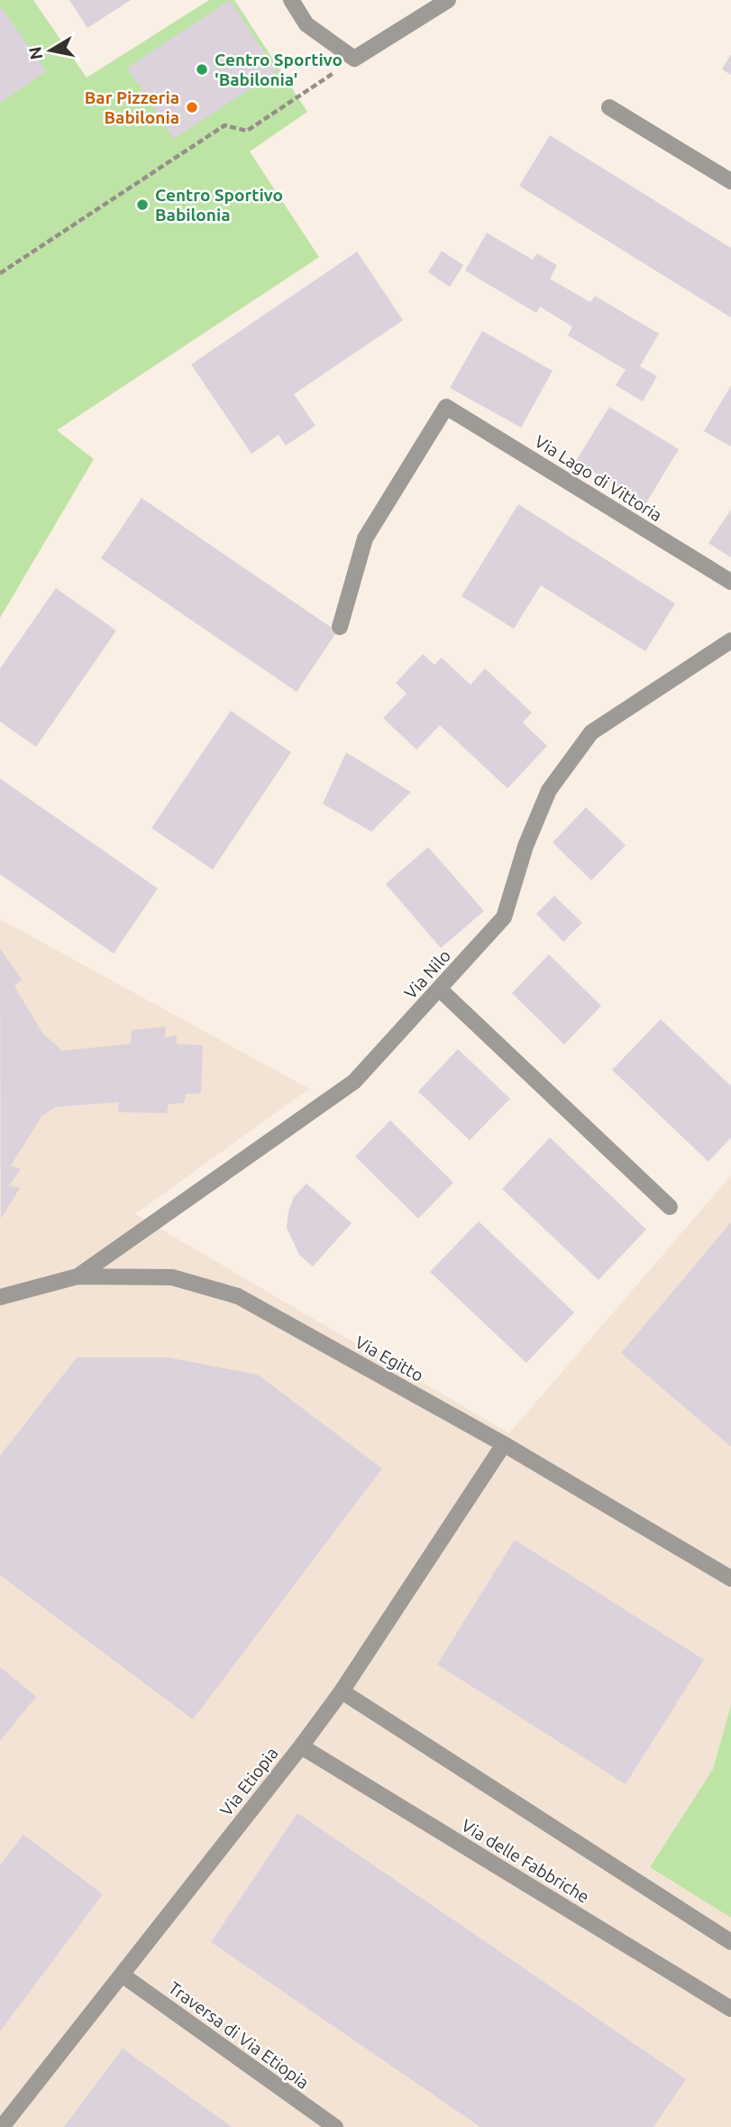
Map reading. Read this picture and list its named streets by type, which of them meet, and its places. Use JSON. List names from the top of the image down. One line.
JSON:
{"streets":{"street":["Via Lago di Vittoria","Via Nilo","Via Egitto","Via Etiopia","Via delle Fabbriche","Traversa di Via Etiopia"]},"crossings":[["Via Nilo","Via Egitto"],["Via Egitto","Via Etiopia"],["Via Etiopia","Via delle Fabbriche"],["Via Etiopia","Traversa di Via Etiopia"]],"places":["Centro Sportivo 'Babilonia'","Bar Pizzeria Babilonia","Centro Sportivo Babilonia"],"north":"left"}
